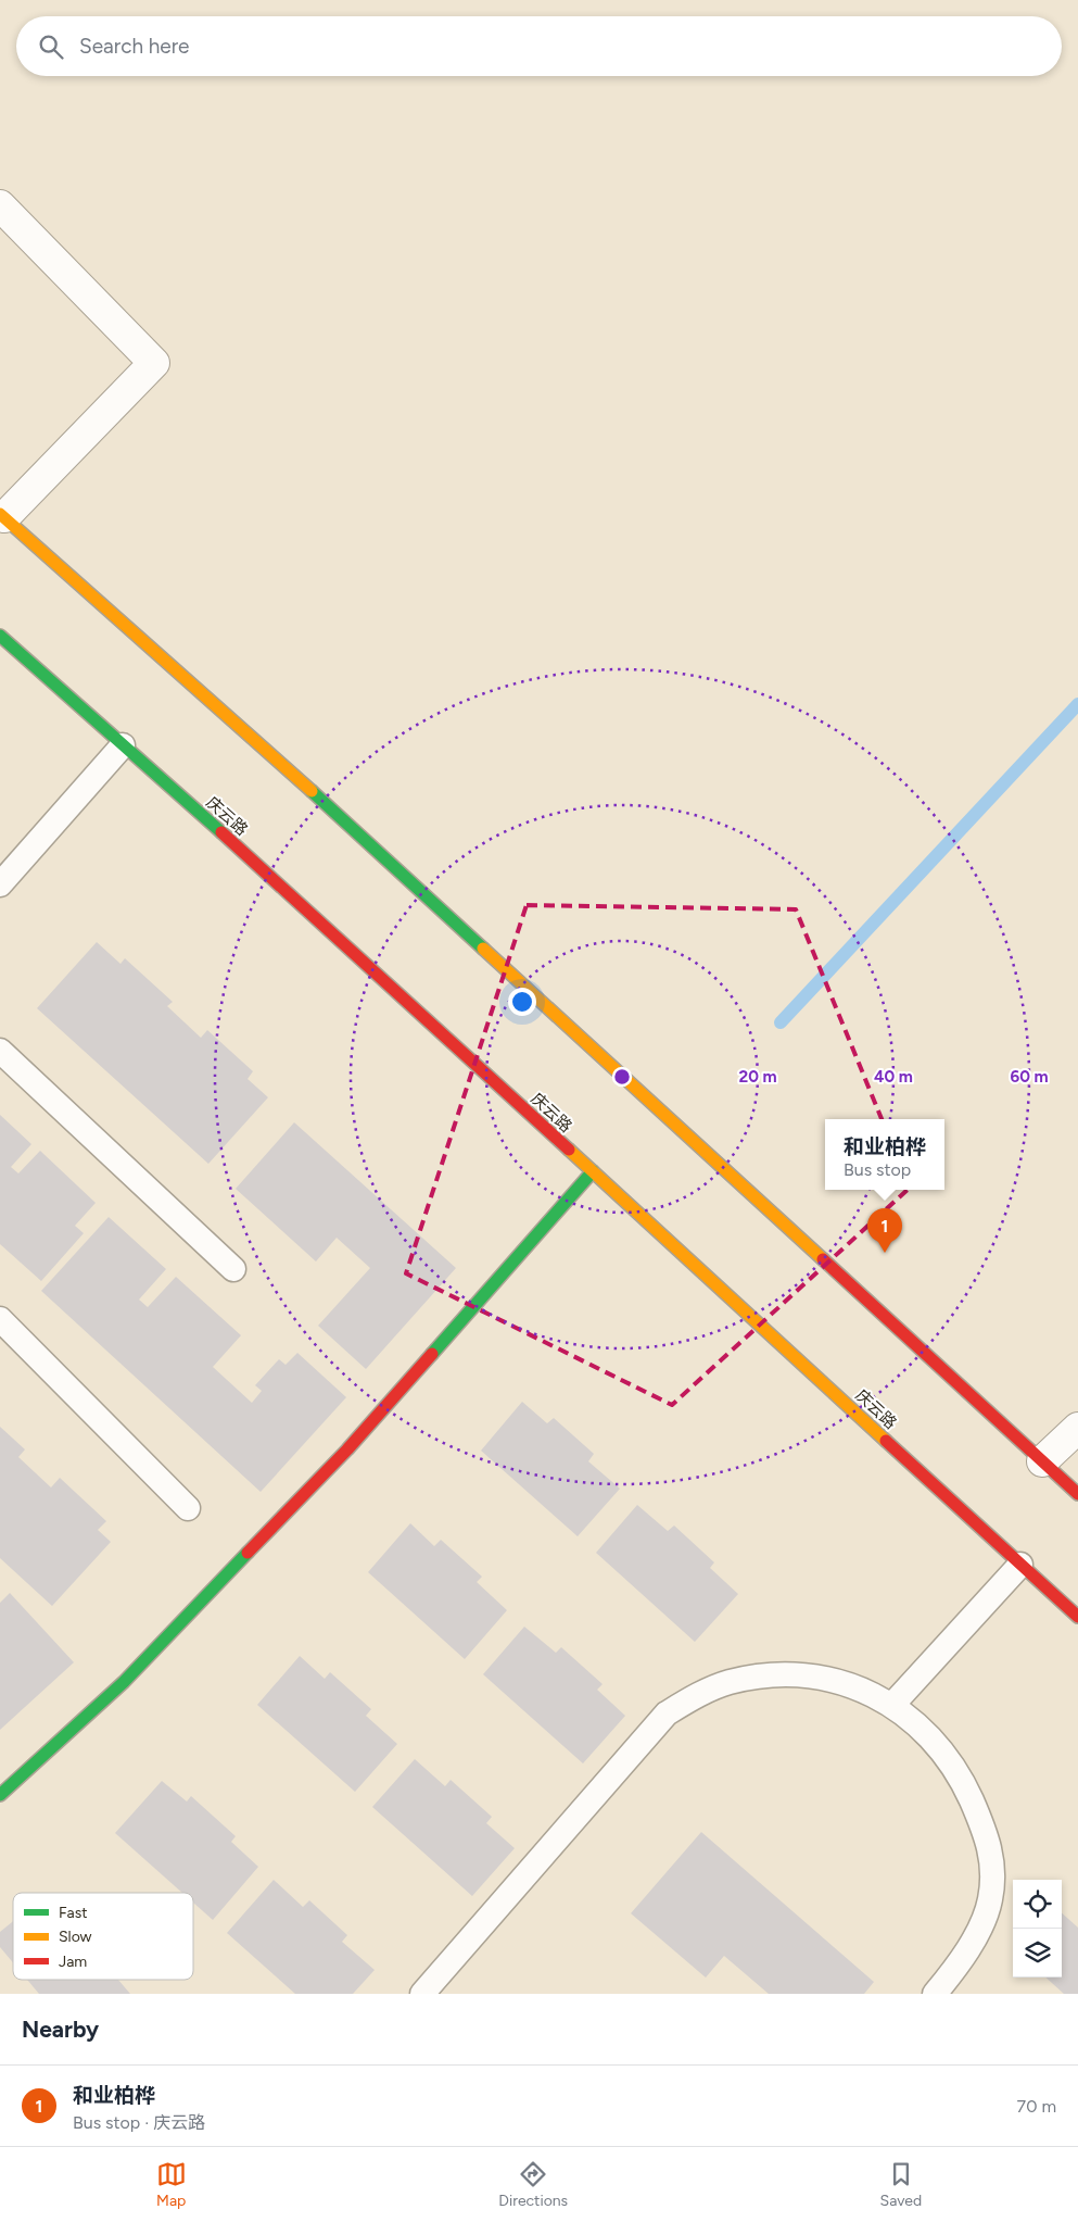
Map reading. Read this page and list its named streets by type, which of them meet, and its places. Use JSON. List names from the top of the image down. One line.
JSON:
{"streets":{"main road":["庆云路"]},"legend":["Fast","Slow","Jam"],"page":{"search":"Search here","popup":["和业柏桦","Bus stop"],"pins":"1","heading":"Nearby","list":[{"mark":"1","name":"和业柏桦","note":"Bus stop · 庆云路","value":"70 m"}],"nav":["Map","Directions","Saved"]},"rings":["20 m","40 m","60 m"]}
